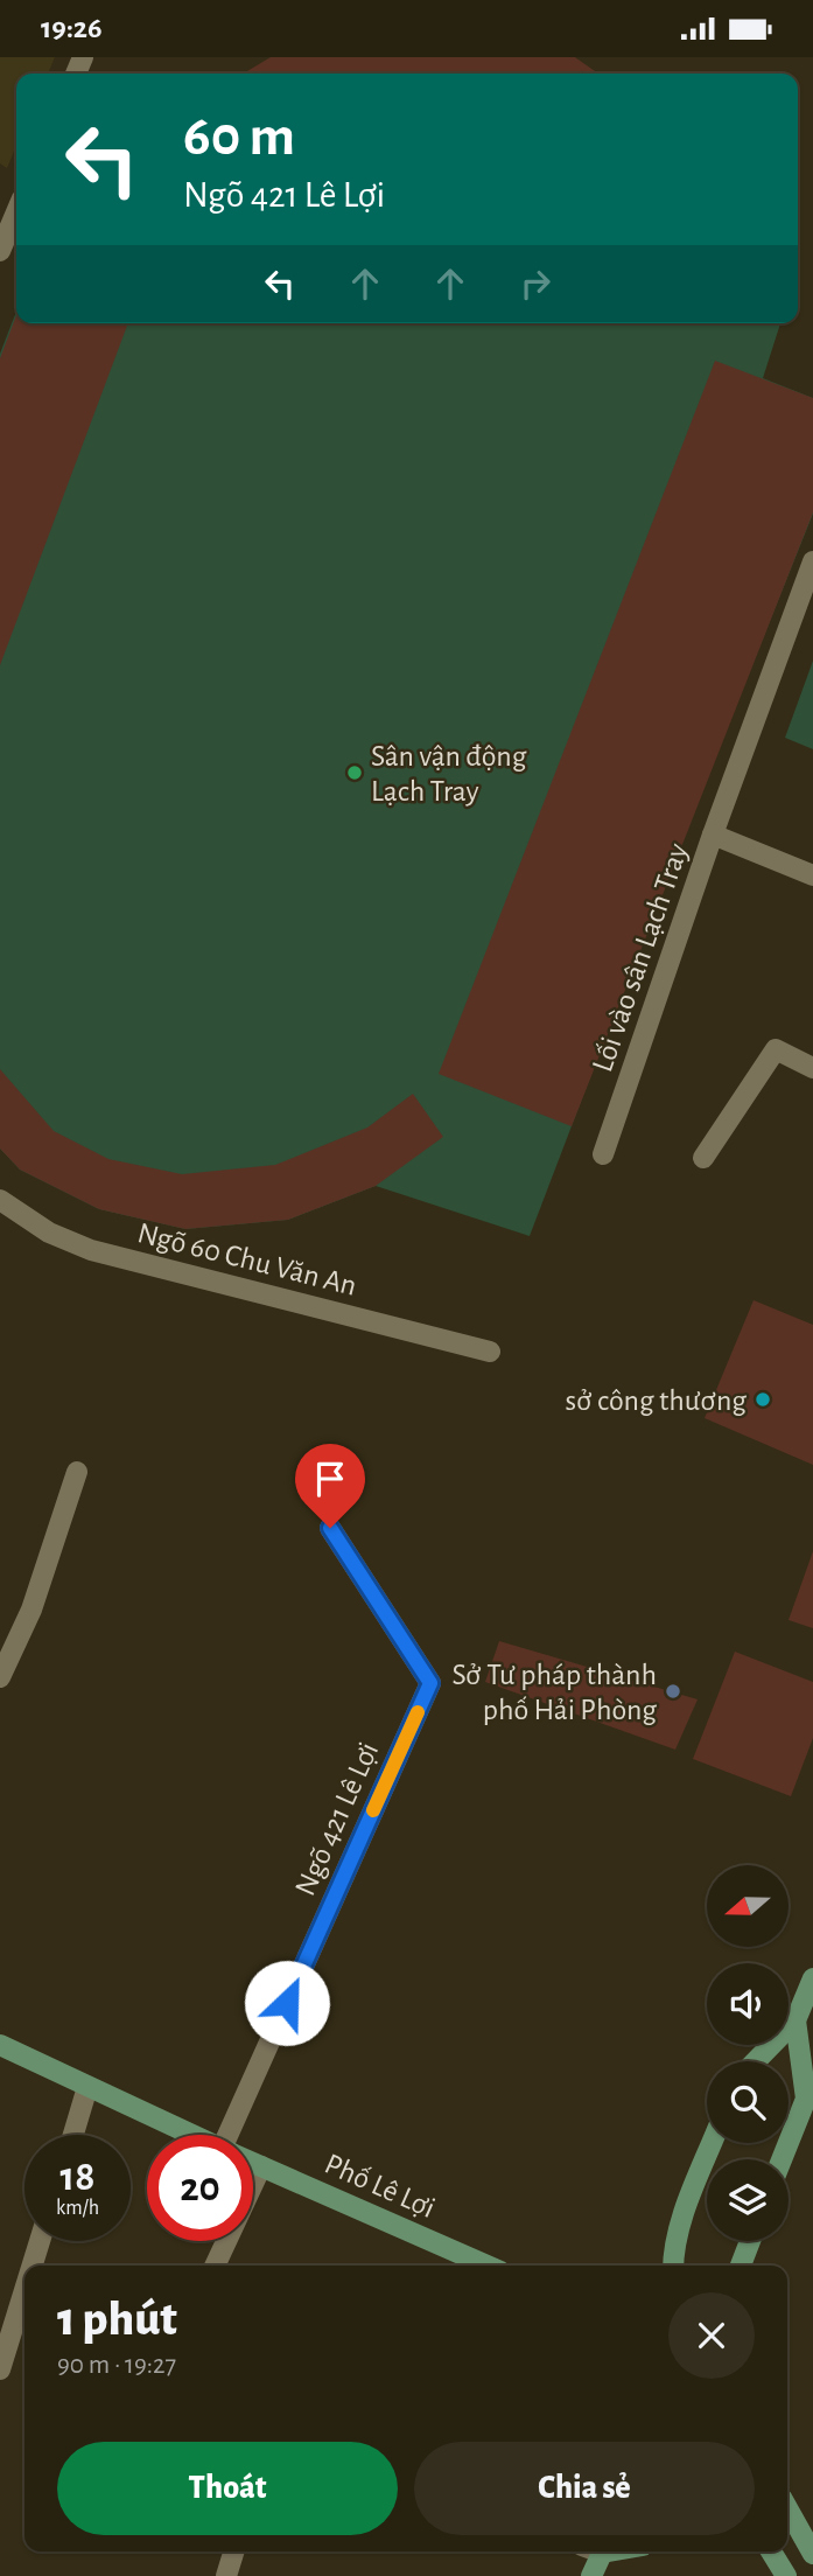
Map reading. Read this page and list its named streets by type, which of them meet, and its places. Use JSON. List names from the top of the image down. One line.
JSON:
{"streets":{"main road":["Phố Lê Lợi"],"street":["Lối vào sân Lạch Tray","Ngõ 60 Chu Văn An","Ngõ 421 Lê Lợi"]},"places":["Sân vận động Lạch Tray","sở công thương","Sở Tư pháp thành phố Hải Phòng"],"north":"left","page":{"status":"19:26","turn":["60 m","Ngõ 421 Lê Lợi"],"speed":"18 km/h","limit":"20","heading":["1 phút","90 m · 19:27"],"buttons":["Thoát","Chia sẻ"]}}
